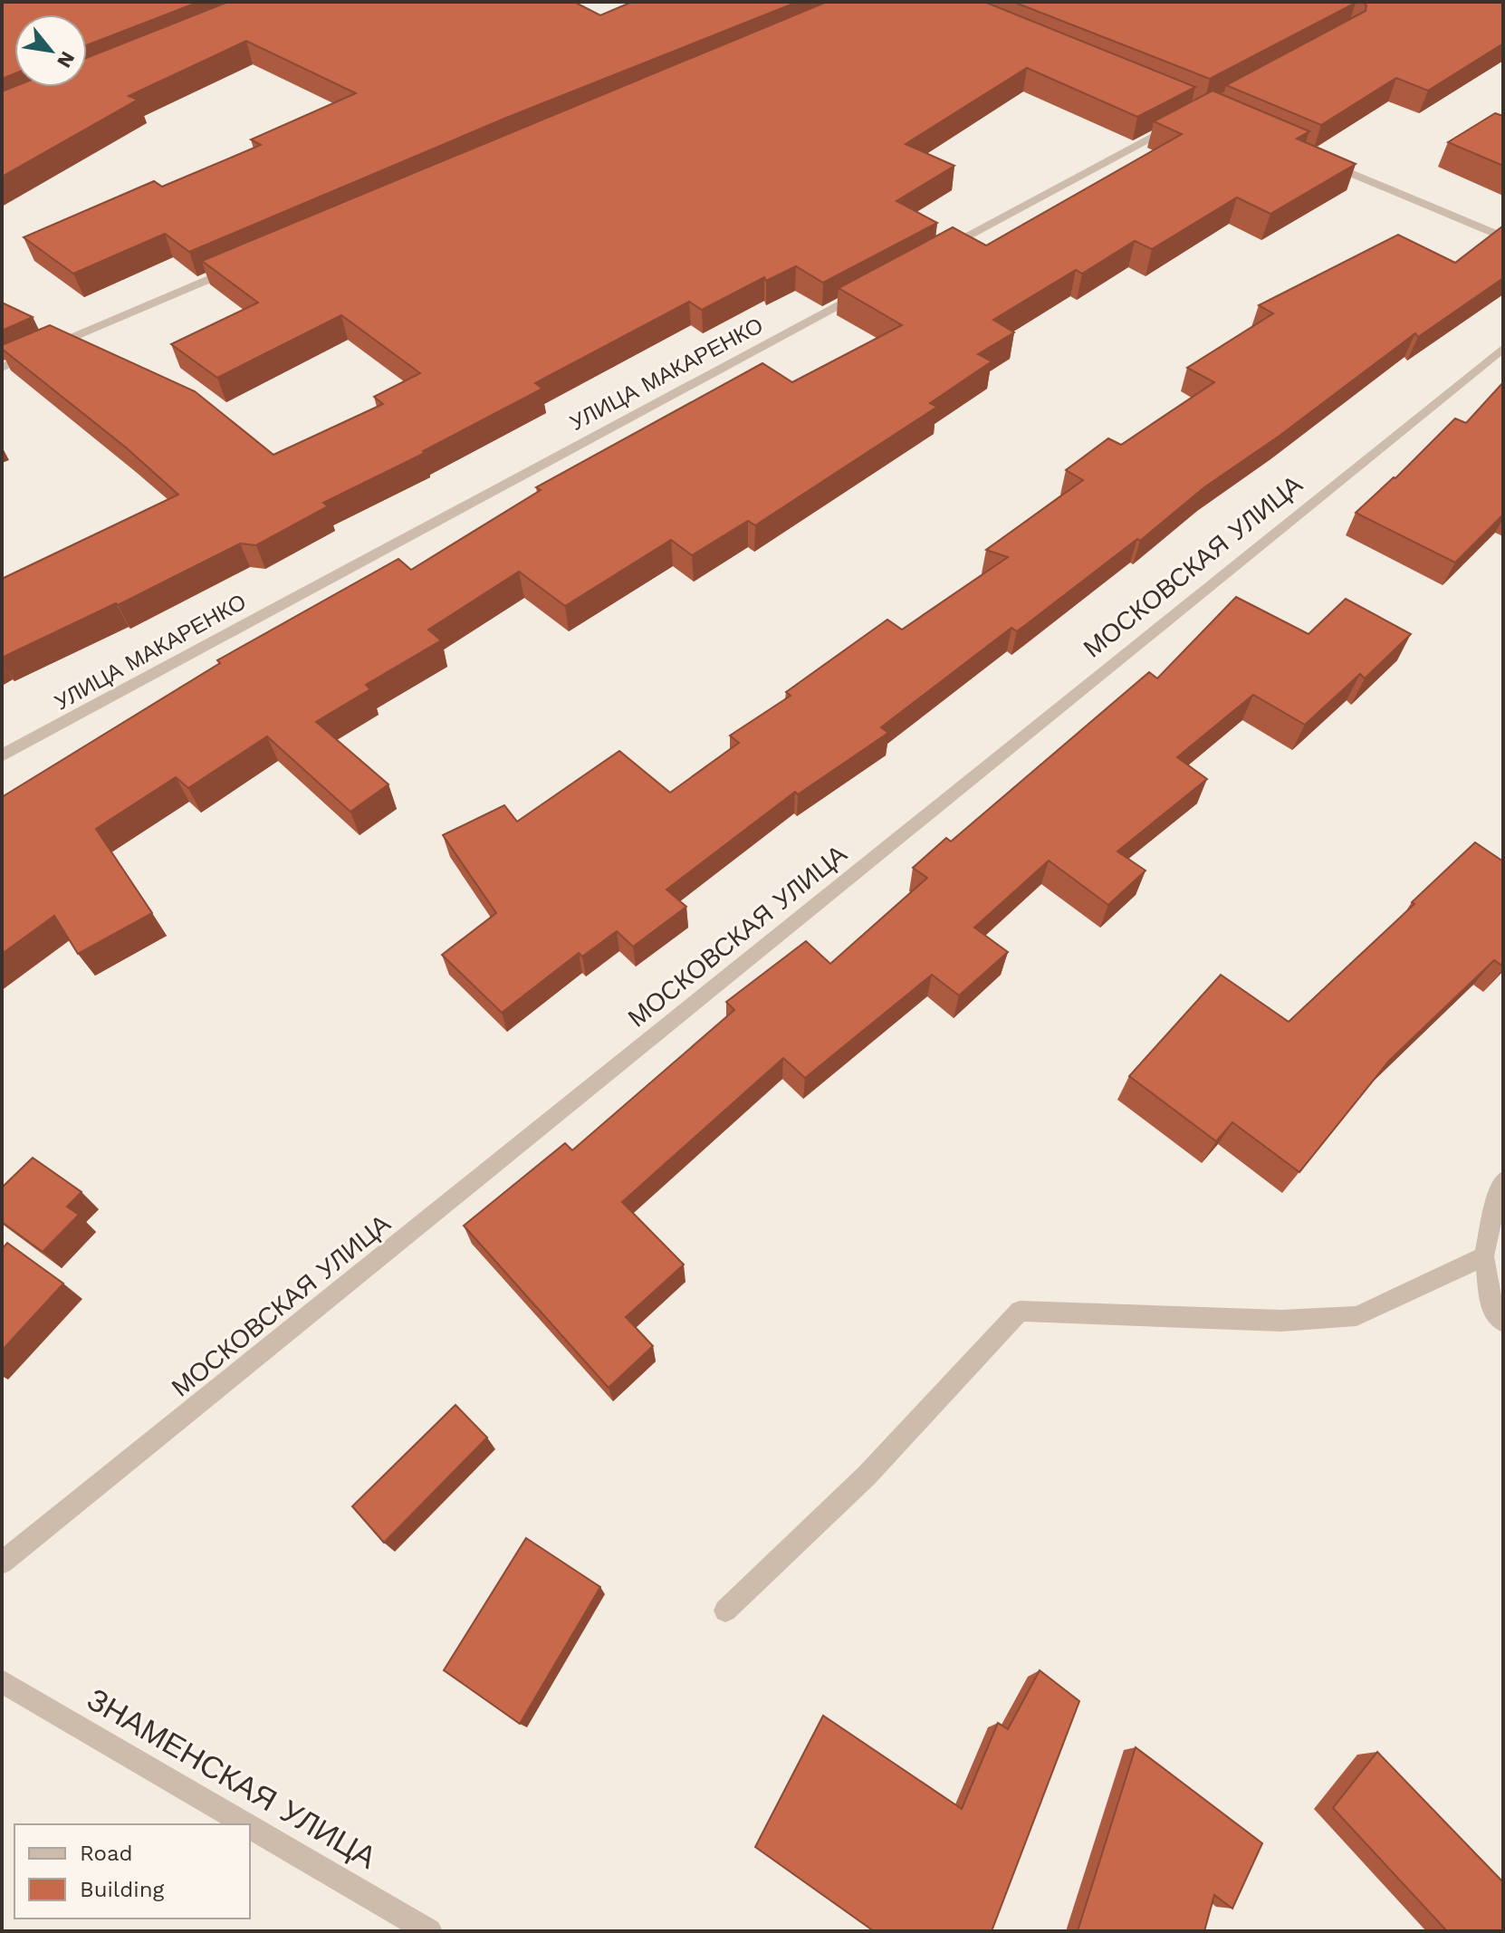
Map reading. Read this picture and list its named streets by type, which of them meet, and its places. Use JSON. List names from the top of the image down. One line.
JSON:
{"streets":{"street":["УЛИЦА МАКАРЕНКО","МОСКОВСКАЯ УЛИЦА","ЗНАМЕНСКАЯ УЛИЦА"]},"legend":["Road","Building"],"north":"bottom right"}
